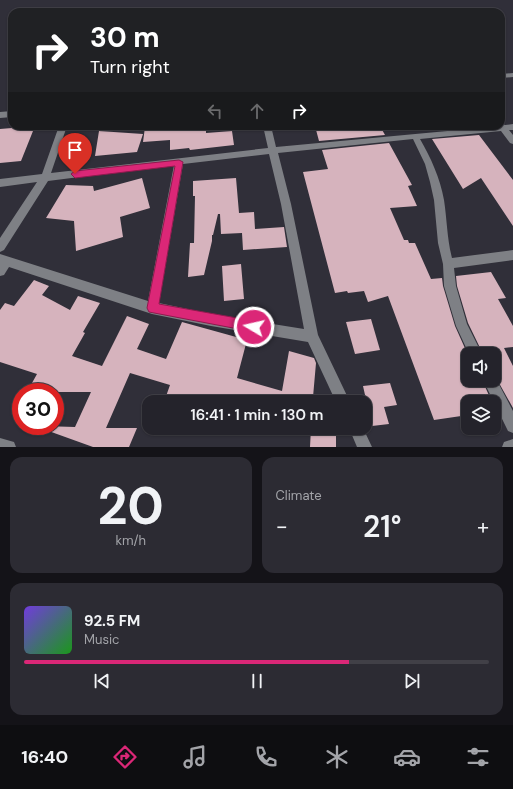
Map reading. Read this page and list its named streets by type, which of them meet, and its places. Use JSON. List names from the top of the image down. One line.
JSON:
{"page":{"turn":["30 m","Turn right"],"limit":"30","trip":"16:41 · 1 min · 130 m","tile":[["20","km/h"],"Climate"],"heat":["−","21°","+"],"song":["92.5 FM","Music"],"tabs":"16:40"}}
